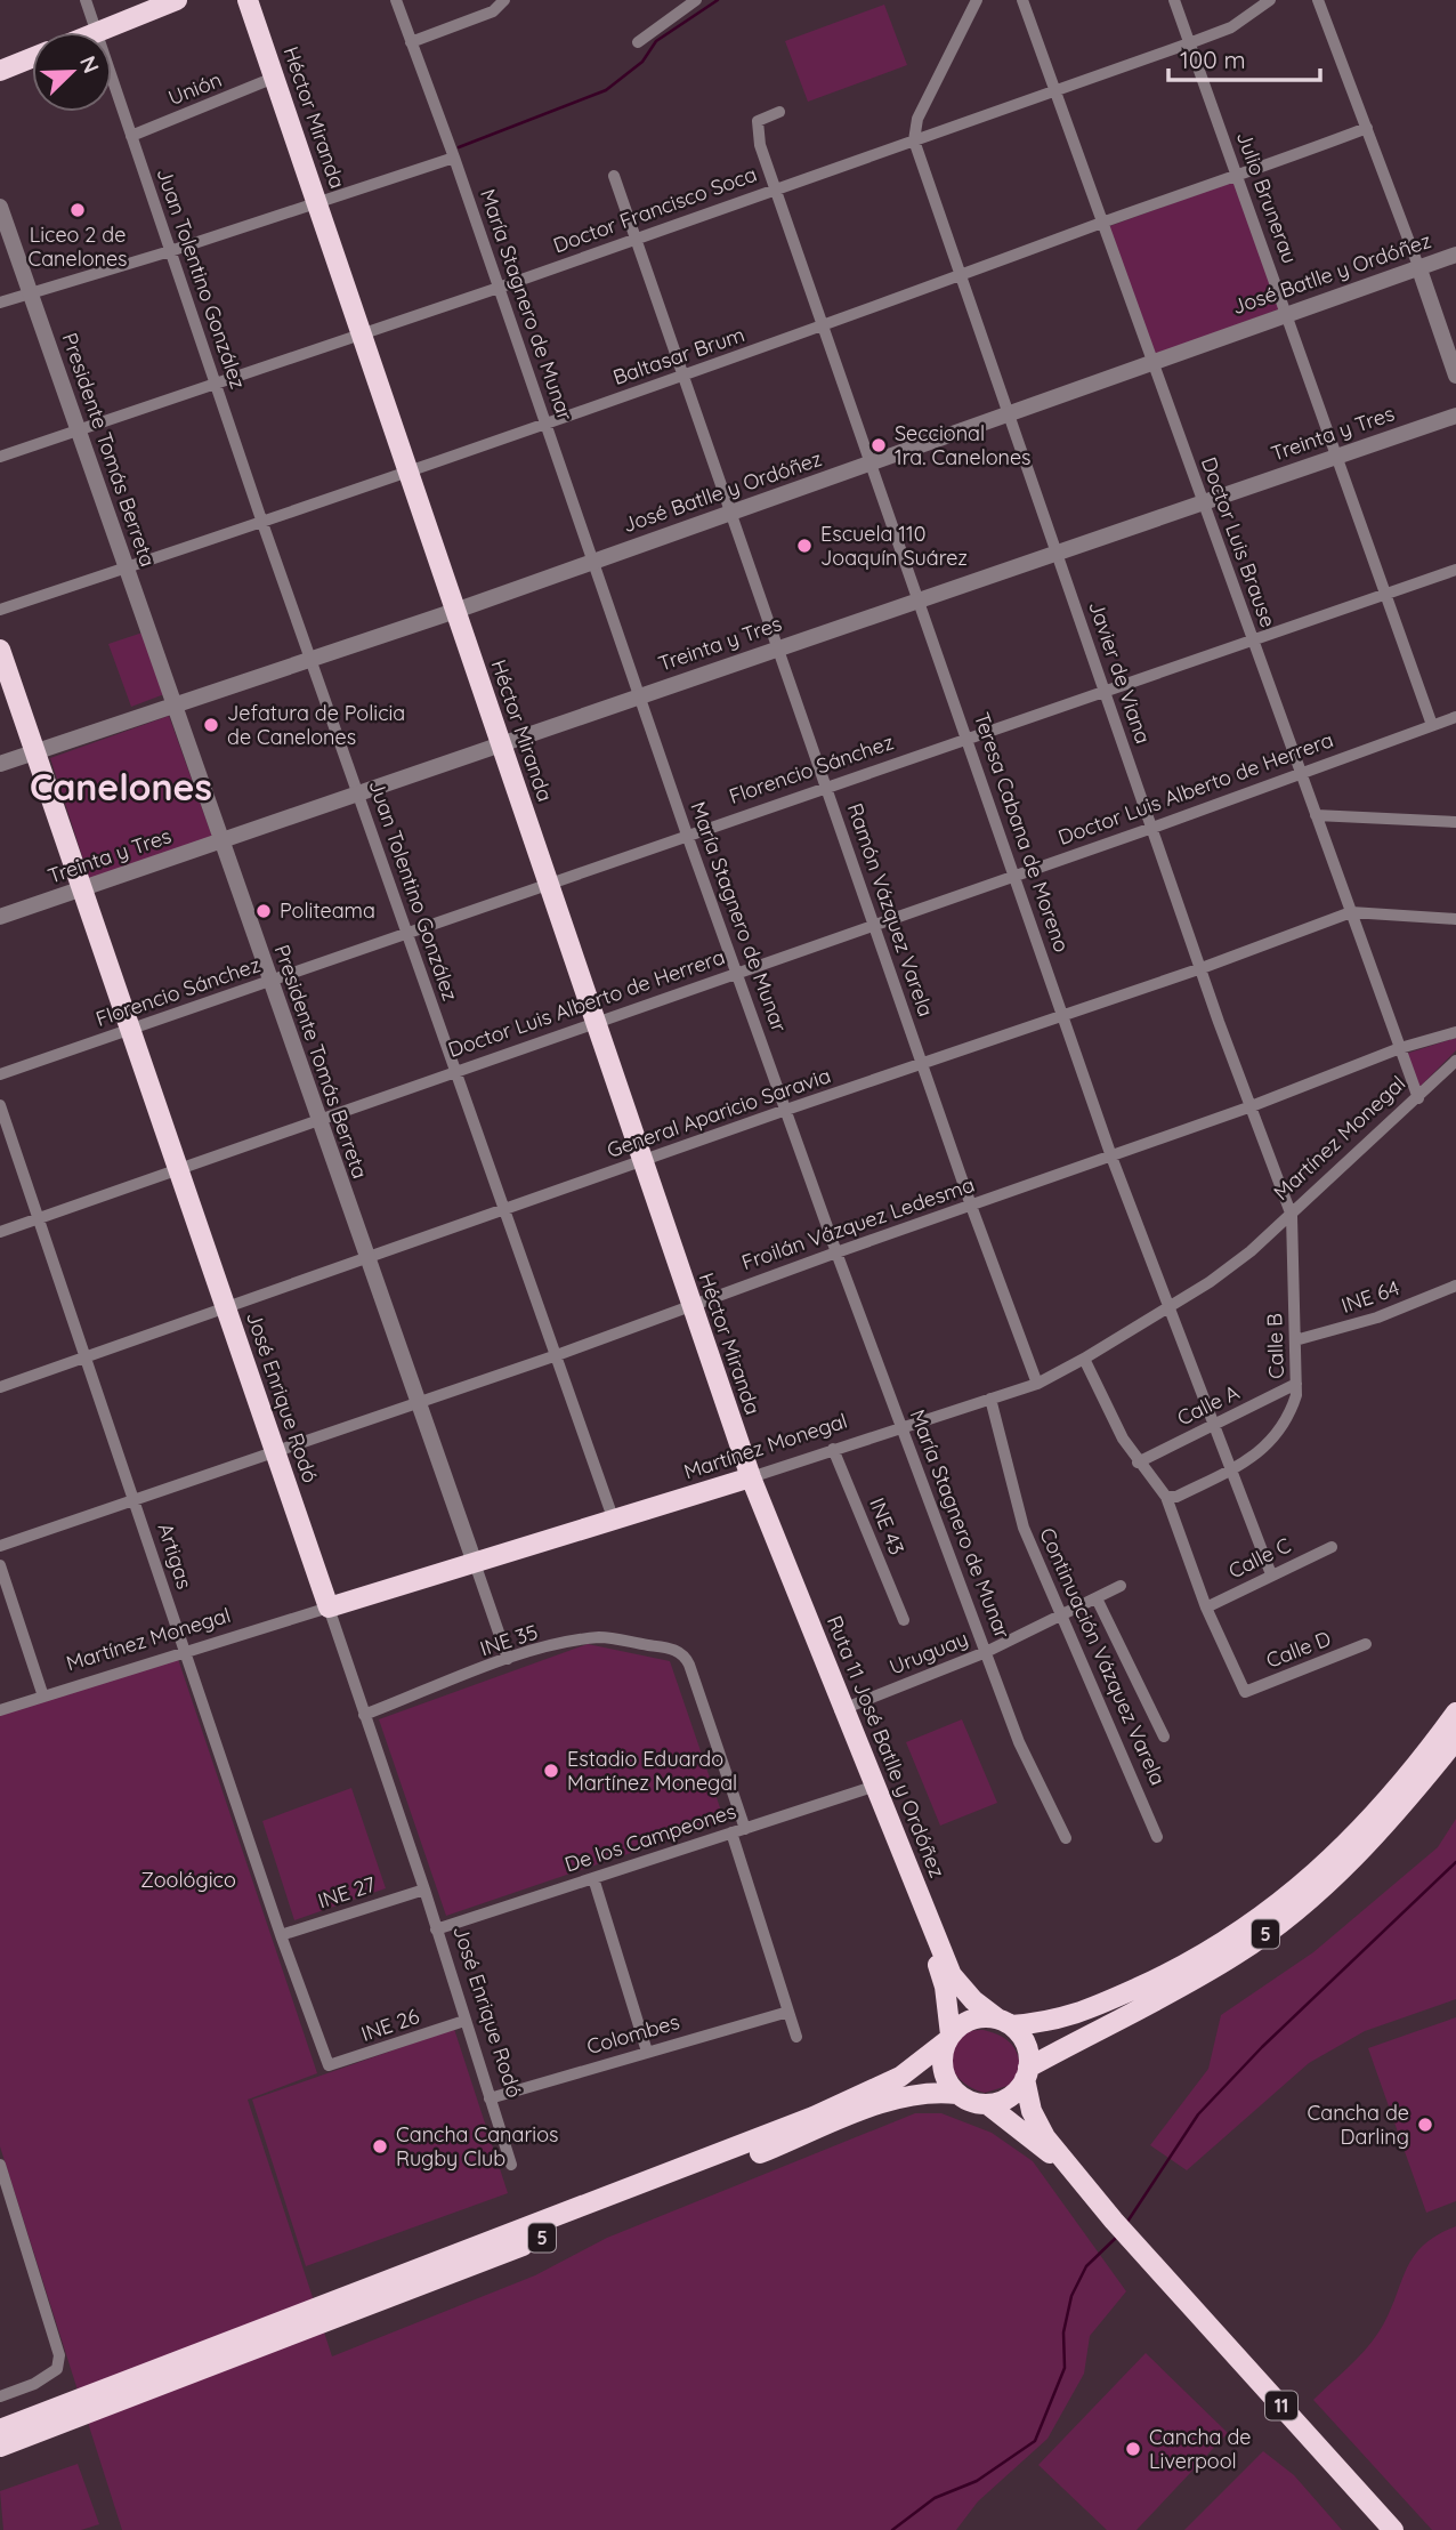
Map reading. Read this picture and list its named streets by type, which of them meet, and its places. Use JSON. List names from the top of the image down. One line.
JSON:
{"streets":{"highway":["Héctor Miranda","Martínez Monegal","José Enrique Rodó","Ruta 11 José Batlle y Ordóñez","5","11"],"street":["Unión","Julio Brunerau","Doctor Francisco Soca","José Batlle y Ordóñez","Juan Tolentino González","María Stagnero de Munar","Baltasar Brum","Treinta y Tres","Presidente Tomás Berreta","Doctor Luis Brause","Javier de Viana","Florencio Sánchez","Doctor Luis Alberto de Herrera","Teresa Cabana de Moreno","Ramón Vázquez Varela","General Aparicio Saravia","Froilán Vázquez Ledesma","INE 64","Calle B","Calle A","INE 43","Artigas","Calle C","INE 35","Calle D","Uruguay","Continuación Vázquez Varela","De los Campeones","INE 27","INE 26","Colombes"]},"crossings":[["Unión","Héctor Miranda"],["Unión","Juan Tolentino González"],["Héctor Miranda","Doctor Francisco Soca"],["Héctor Miranda","José Batlle y Ordóñez"],["Héctor Miranda","Baltasar Brum"],["Héctor Miranda","Treinta y Tres"],["Héctor Miranda","Florencio Sánchez"],["Héctor Miranda","Doctor Luis Alberto de Herrera"],["Héctor Miranda","General Aparicio Saravia"],["Héctor Miranda","Martínez Monegal"],["Héctor Miranda","Froilán Vázquez Ledesma"],["Héctor Miranda","Ruta 11 José Batlle y Ordóñez"],["Julio Brunerau","Doctor Francisco Soca"],["Julio Brunerau","José Batlle y Ordóñez"],["Julio Brunerau","Baltasar Brum"],["Julio Brunerau","Treinta y Tres"],["Julio Brunerau","Florencio Sánchez"],["Julio Brunerau","Doctor Luis Alberto de Herrera"],["Doctor Francisco Soca","Juan Tolentino González"],["Doctor Francisco Soca","María Stagnero de Munar"],["Doctor Francisco Soca","Presidente Tomás Berreta"],["Doctor Francisco Soca","Doctor Luis Brause"],["Doctor Francisco Soca","Javier de Viana"],["Doctor Francisco Soca","Teresa Cabana de Moreno"],["Doctor Francisco Soca","Ramón Vázquez Varela"],["José Batlle y Ordóñez","Juan Tolentino González"],["José Batlle y Ordóñez","María Stagnero de Munar"],["José Batlle y Ordóñez","Presidente Tomás Berreta"],["José Batlle y Ordóñez","Doctor Luis Brause"],["José Batlle y Ordóñez","Javier de Viana"],["José Batlle y Ordóñez","Teresa Cabana de Moreno"],["José Batlle y Ordóñez","Ramón Vázquez Varela"],["José Batlle y Ordóñez","José Enrique Rodó"],["Juan Tolentino González","Baltasar Brum"],["Juan Tolentino González","Treinta y Tres"],["Juan Tolentino González","Florencio Sánchez"],["Juan Tolentino González","Doctor Luis Alberto de Herrera"],["Juan Tolentino González","General Aparicio Saravia"],["Juan Tolentino González","Martínez Monegal"],["Juan Tolentino González","Froilán Vázquez Ledesma"],["María Stagnero de Munar","Baltasar Brum"],["María Stagnero de Munar","Treinta y Tres"],["María Stagnero de Munar","Florencio Sánchez"],["María Stagnero de Munar","Doctor Luis Alberto de Herrera"],["María Stagnero de Munar","General Aparicio Saravia"],["María Stagnero de Munar","Martínez Monegal"],["María Stagnero de Munar","Froilán Vázquez Ledesma"],["María Stagnero de Munar","Uruguay"],["Baltasar Brum","Presidente Tomás Berreta"],["Baltasar Brum","Doctor Luis Brause"],["Baltasar Brum","Javier de Viana"],["Baltasar Brum","Teresa Cabana de Moreno"],["Baltasar Brum","Ramón Vázquez Varela"],["Treinta y Tres","Presidente Tomás Berreta"],["Treinta y Tres","Doctor Luis Brause"],["Treinta y Tres","Javier de Viana"],["Treinta y Tres","Teresa Cabana de Moreno"],["Treinta y Tres","Ramón Vázquez Varela"],["Treinta y Tres","José Enrique Rodó"],["Presidente Tomás Berreta","Florencio Sánchez"],["Presidente Tomás Berreta","Doctor Luis Alberto de Herrera"],["Presidente Tomás Berreta","General Aparicio Saravia"],["Presidente Tomás Berreta","Martínez Monegal"],["Presidente Tomás Berreta","Froilán Vázquez Ledesma"],["Presidente Tomás Berreta","INE 35"],["Doctor Luis Brause","Florencio Sánchez"],["Doctor Luis Brause","Doctor Luis Alberto de Herrera"],["Doctor Luis Brause","General Aparicio Saravia"],["Doctor Luis Brause","Martínez Monegal"],["Doctor Luis Brause","Froilán Vázquez Ledesma"],["Javier de Viana","Florencio Sánchez"],["Javier de Viana","Doctor Luis Alberto de Herrera"],["Javier de Viana","General Aparicio Saravia"],["Javier de Viana","Martínez Monegal"],["Javier de Viana","Froilán Vázquez Ledesma"],["Javier de Viana","Calle B"],["Florencio Sánchez","Teresa Cabana de Moreno"],["Florencio Sánchez","Ramón Vázquez Varela"],["Florencio Sánchez","José Enrique Rodó"],["Doctor Luis Alberto de Herrera","Teresa Cabana de Moreno"],["Doctor Luis Alberto de Herrera","Ramón Vázquez Varela"],["Doctor Luis Alberto de Herrera","José Enrique Rodó"],["Doctor Luis Alberto de Herrera","Artigas"],["Teresa Cabana de Moreno","General Aparicio Saravia"],["Teresa Cabana de Moreno","Martínez Monegal"],["Teresa Cabana de Moreno","Froilán Vázquez Ledesma"],["Teresa Cabana de Moreno","Calle B"],["Teresa Cabana de Moreno","Calle A"],["Teresa Cabana de Moreno","Calle C"],["Ramón Vázquez Varela","General Aparicio Saravia"],["Ramón Vázquez Varela","Martínez Monegal"],["Ramón Vázquez Varela","Froilán Vázquez Ledesma"],["General Aparicio Saravia","José Enrique Rodó"],["General Aparicio Saravia","Artigas"],["Martínez Monegal","Calle B"],["Martínez Monegal","José Enrique Rodó"],["Martínez Monegal","INE 43"],["Martínez Monegal","Artigas"],["Martínez Monegal","Continuación Vázquez Varela"],["Martínez Monegal","Ruta 11 José Batlle y Ordóñez"],["Froilán Vázquez Ledesma","José Enrique Rodó"],["Froilán Vázquez Ledesma","Artigas"],["INE 64","Calle B"],["Calle B","Calle A"],["José Enrique Rodó","INE 35"],["José Enrique Rodó","De los Campeones"],["José Enrique Rodó","INE 27"],["José Enrique Rodó","INE 26"],["José Enrique Rodó","Colombes"],["Artigas","INE 27"],["Artigas","INE 26"],["Calle C","Calle D"],["INE 35","De los Campeones"],["Uruguay","Continuación Vázquez Varela"],["Uruguay","Ruta 11 José Batlle y Ordóñez"],["Ruta 11 José Batlle y Ordóñez","De los Campeones"],["Ruta 11 José Batlle y Ordóñez","5"],["Ruta 11 José Batlle y Ordóñez","11"],["5","11"]],"districts":["Canelones"],"parks":["Zoológico"],"places":["Liceo 2 de Canelones","Seccional 1ra. Canelones","Escuela 110 Joaquín Suárez","Jefatura de Policia de Canelones","Politeama","Estadio Eduardo Martínez Monegal","Cancha de Darling","Cancha Canarios Rugby Club","Cancha de Liverpool"],"scale_bar":"100 m","north":"top right"}
